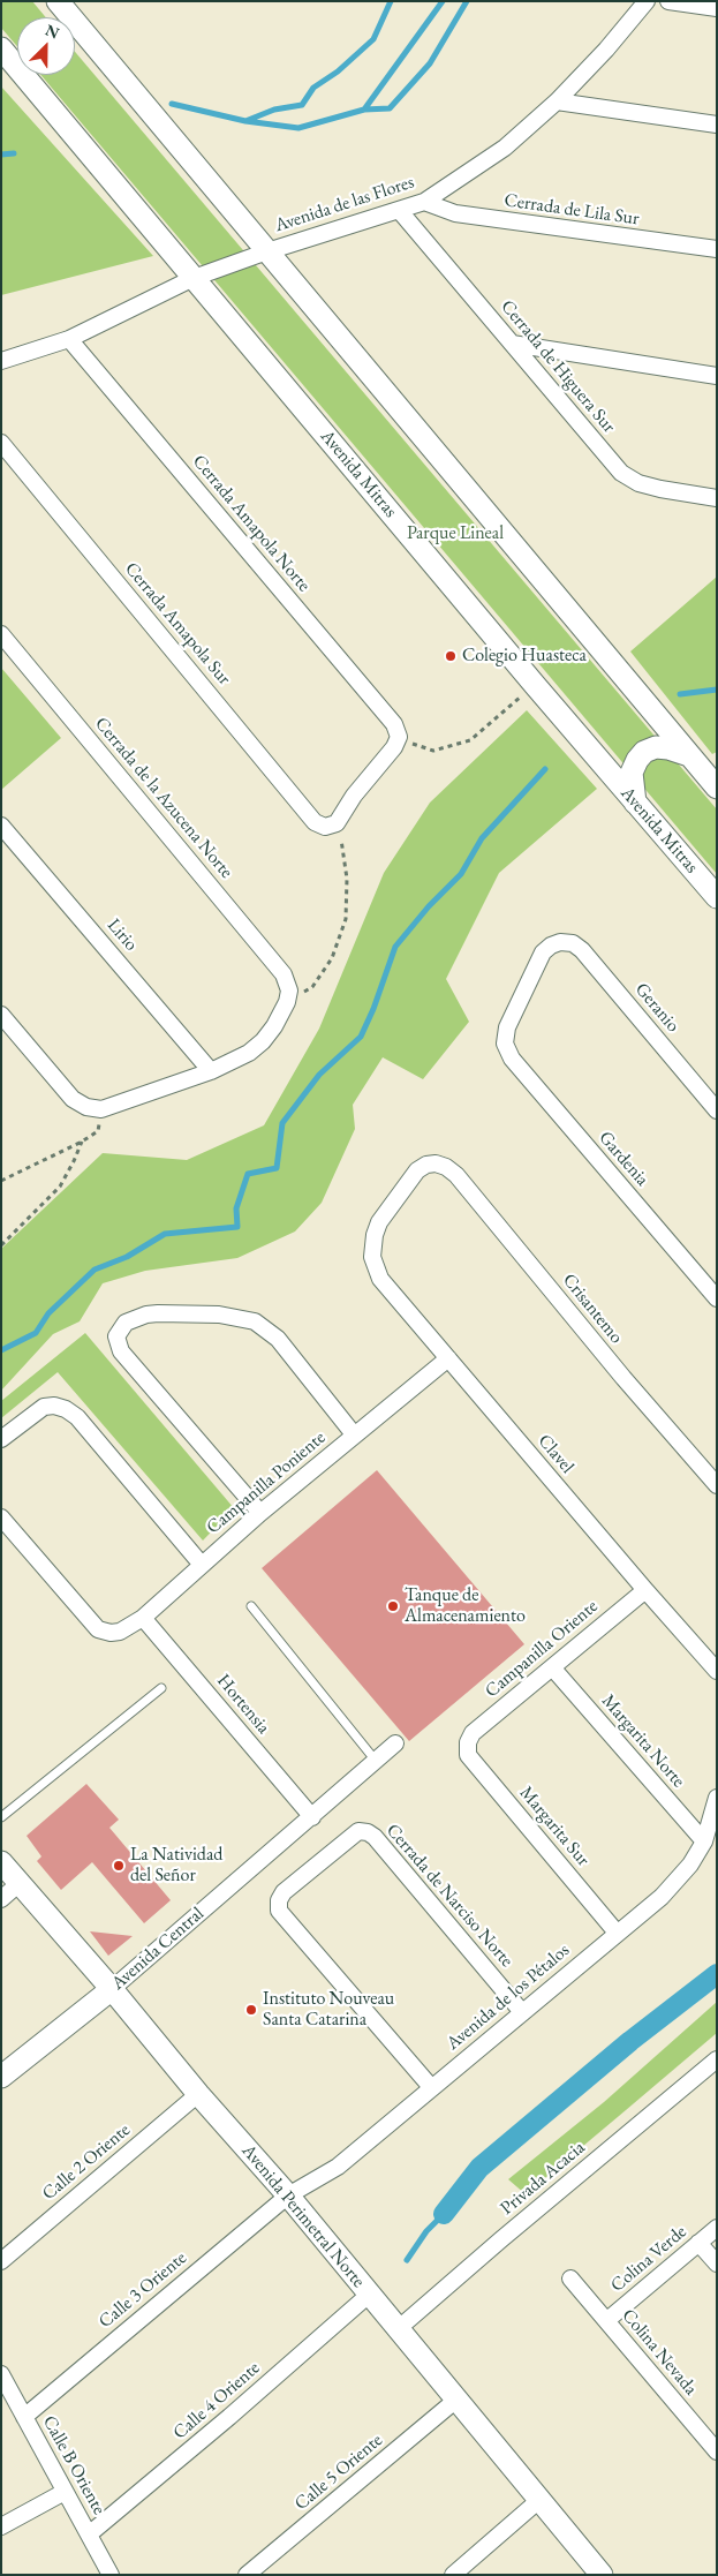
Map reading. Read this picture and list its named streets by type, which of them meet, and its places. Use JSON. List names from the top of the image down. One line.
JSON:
{"streets":{"street":["Avenida de las Flores","Cerrada de Lila Sur","Cerrada de Higuera Sur","Avenida Mitras","Cerrada Amapola Norte","Cerrada Amapola Sur","Cerrada de la Azucena Norte","Lirio","Geranio","Gardenia","Crisantemo","Clavel","Campanilla Poniente","Campanilla Oriente","Hortensia","Margarita Norte","Margarita Sur","Cerrada de Narciso Norte","Avenida Central","Avenida de los Pétalos","Calle 2 Oriente","Privada Acacia","Avenida Perimetral Norte","Colina Verde","Calle 3 Oriente","Colina Nevada","Calle 4 Oriente","Calle B Oriente","Calle 5 Oriente"]},"crossings":[["Avenida de las Flores","Cerrada de Lila Sur"],["Avenida de las Flores","Cerrada de Higuera Sur"],["Avenida de las Flores","Avenida Mitras"],["Avenida de las Flores","Cerrada Amapola Norte"],["Geranio","Gardenia"],["Crisantemo","Clavel"],["Clavel","Campanilla Poniente"],["Clavel","Campanilla Oriente"],["Campanilla Poniente","Hortensia"],["Campanilla Oriente","Margarita Norte"],["Campanilla Oriente","Margarita Sur"],["Hortensia","Avenida Central"],["Margarita Norte","Avenida de los Pétalos"],["Margarita Sur","Avenida de los Pétalos"],["Cerrada de Narciso Norte","Avenida de los Pétalos"],["Avenida Central","Avenida Perimetral Norte"],["Avenida de los Pétalos","Avenida Perimetral Norte"],["Avenida de los Pétalos","Calle 3 Oriente"],["Calle 2 Oriente","Avenida Perimetral Norte"],["Privada Acacia","Avenida Perimetral Norte"],["Avenida Perimetral Norte","Calle 3 Oriente"],["Avenida Perimetral Norte","Calle 4 Oriente"],["Avenida Perimetral Norte","Calle 5 Oriente"],["Colina Verde","Colina Nevada"],["Calle 3 Oriente","Calle B Oriente"],["Calle 4 Oriente","Calle B Oriente"]],"parks":["Parque Lineal"],"places":["Colegio Huasteca","Tanque de Almacenamiento","La Natividad del Señor","Instituto Nouveau Santa Catarina"],"north":"top right"}
